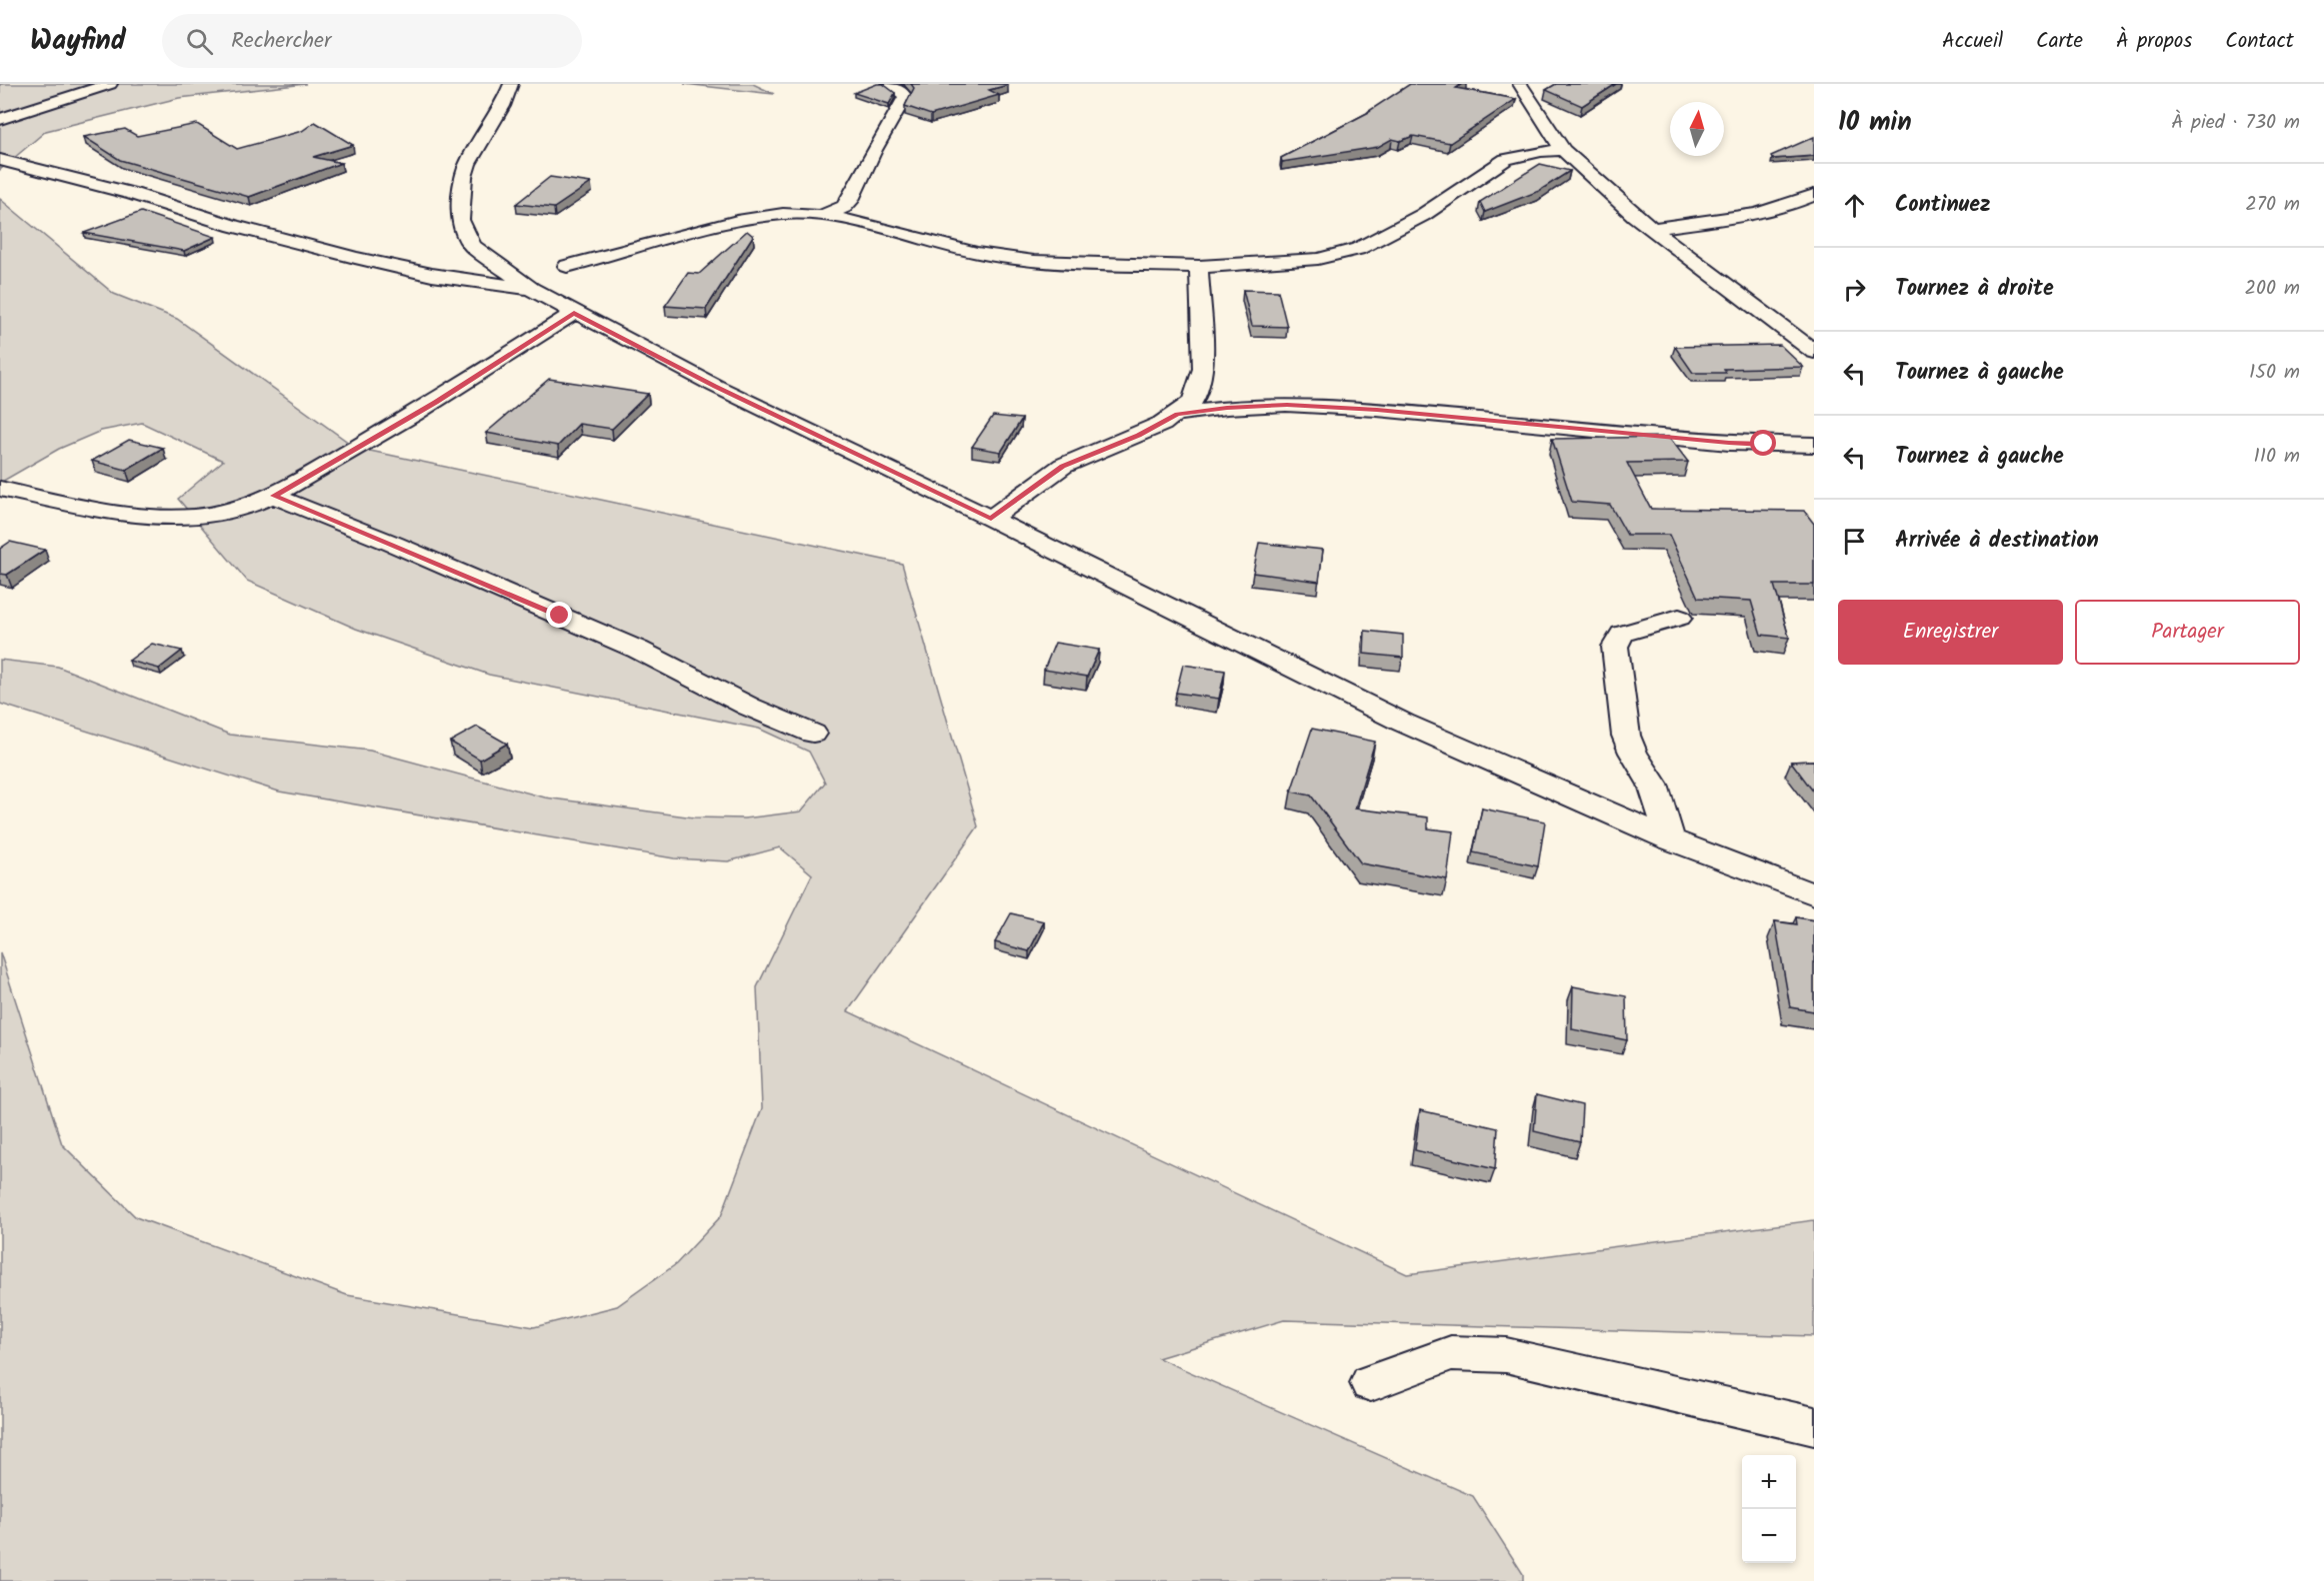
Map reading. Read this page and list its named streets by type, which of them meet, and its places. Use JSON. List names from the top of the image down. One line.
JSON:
{"north":"top","page":{"header":"Wayfind","search":"Rechercher","nav":["Accueil","Carte","À propos","Contact"],"heading":["10 min","À pied · 730 m"],"list":[["Continuez","270 m"],["Tournez à droite","200 m"],["Tournez à gauche","150 m"],["Tournez à gauche","110 m"],"Arrivée à destination"],"buttons":["Enregistrer","Partager"],"map_buttons":["+","−"]}}
